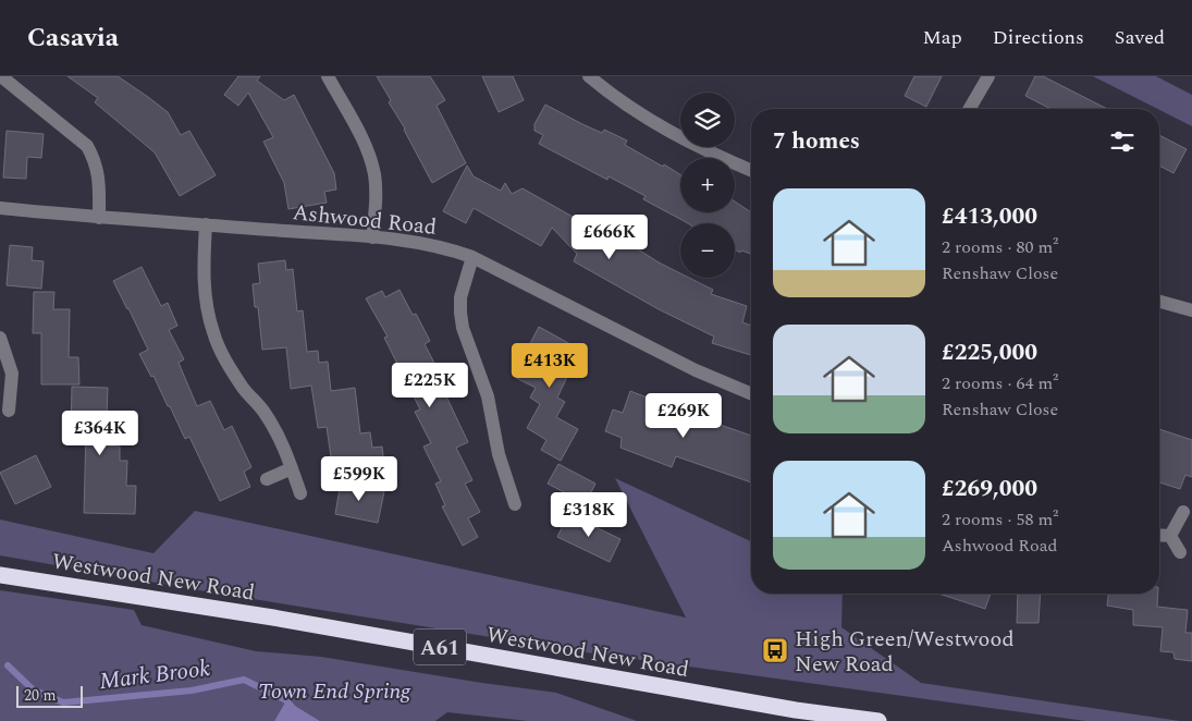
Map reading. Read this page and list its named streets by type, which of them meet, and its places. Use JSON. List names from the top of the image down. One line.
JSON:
{"streets":{"highway":["Westwood New Road","A61"],"street":["Ashwood Road"]},"water":["Mark Brook"],"parks":["Town End Spring"],"places":{"bus stop":["High Green/Westwood New Road"]},"scale_bar":"20 m","page":{"header":"Casavia","nav":["Map","Directions","Saved"],"map_buttons":["+","−"],"heading":"7 homes","list":[{"name":"£413,000","note":"2 rooms · 80 m² · Renshaw Close"},{"name":"£225,000","note":"2 rooms · 64 m² · Renshaw Close"},{"name":"£269,000","note":"2 rooms · 58 m² · Ashwood Road"}],"price":["£666K","£413K","£225K","£269K","£364K","£599K","£318K"],"scale":"20 m"}}
